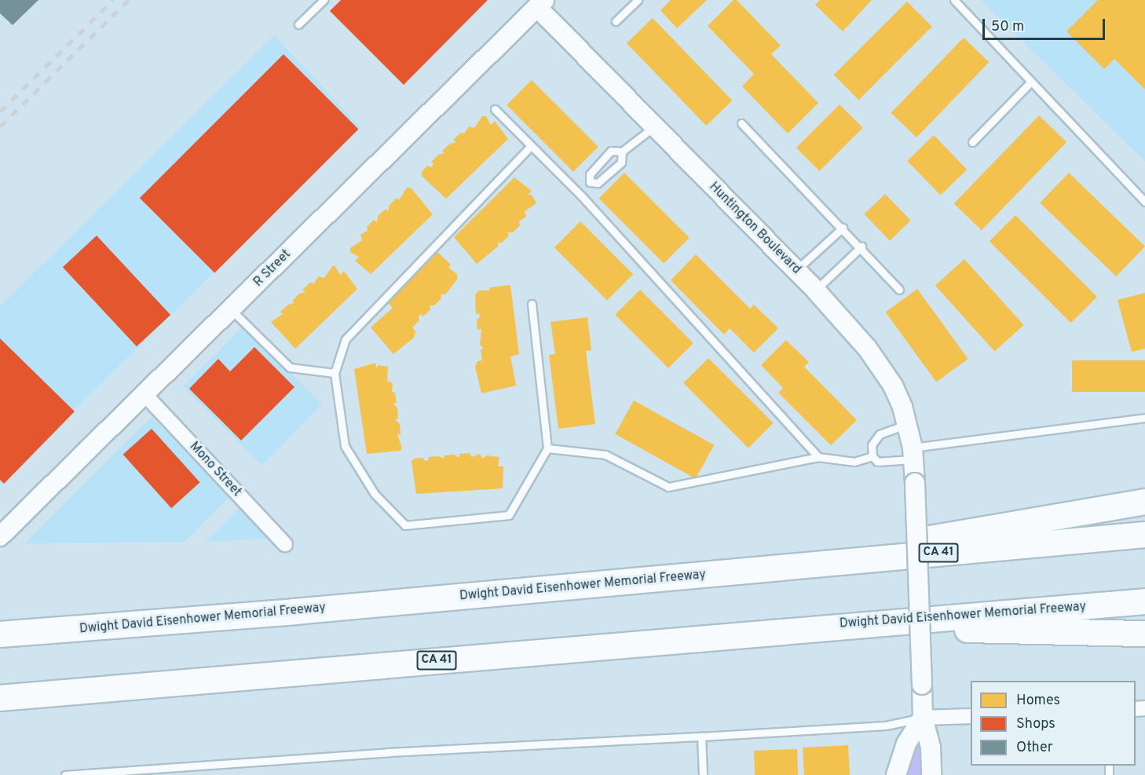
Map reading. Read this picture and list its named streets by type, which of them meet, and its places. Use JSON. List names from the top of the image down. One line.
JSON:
{"streets":{"highway":["CA 41","Dwight David Eisenhower Memorial Freeway"],"street":["Huntington Boulevard","R Street","Mono Street"]},"crossings":[["Huntington Boulevard","R Street"],["R Street","Mono Street"]],"legend":["Homes","Shops","Other"],"scale_bar":"50 m"}
